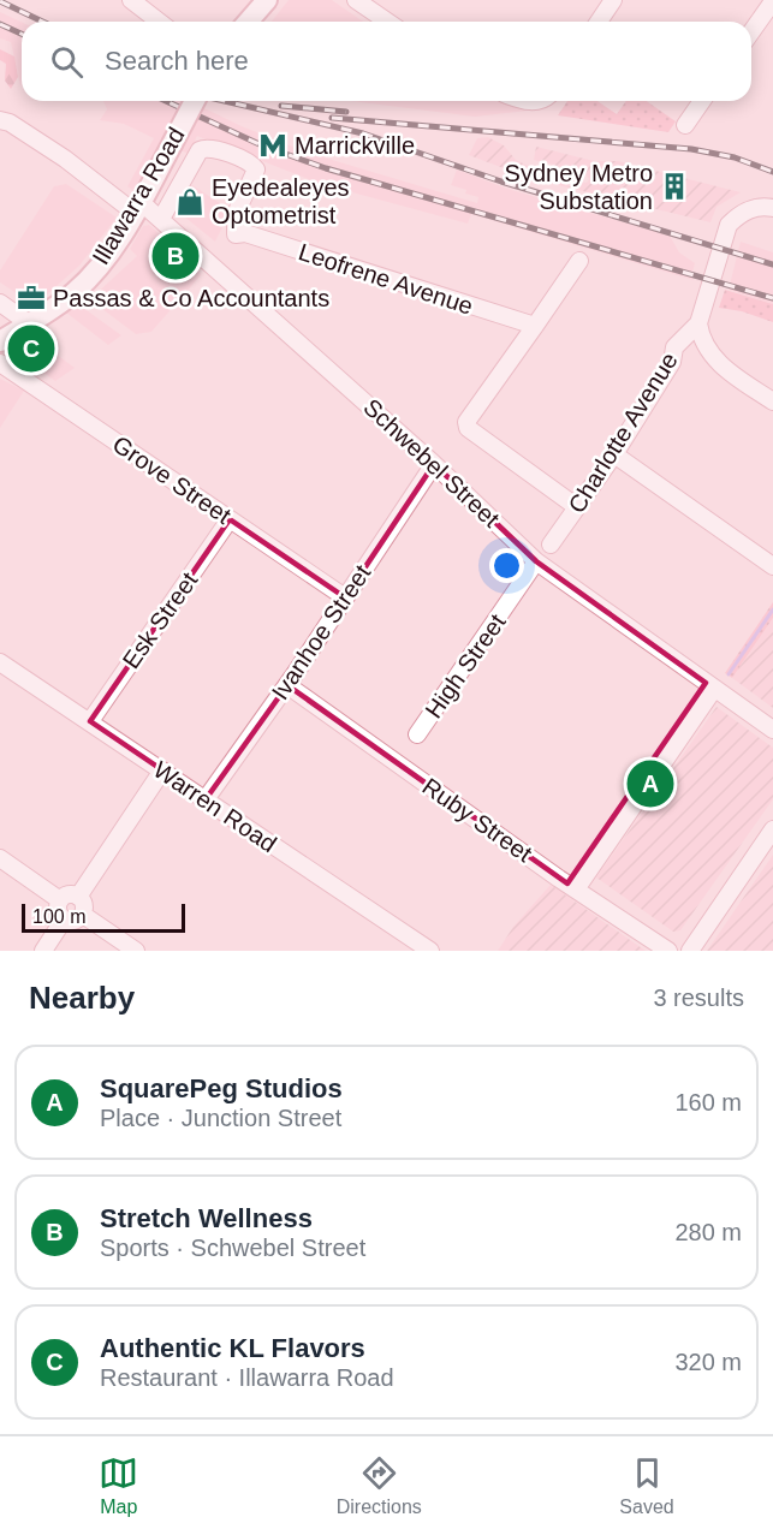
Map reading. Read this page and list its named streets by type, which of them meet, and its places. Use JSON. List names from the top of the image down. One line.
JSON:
{"streets":{"main road":["Illawarra Road"],"street":["Leofrene Avenue","Charlotte Avenue","Schwebel Street","Grove Street","Esk Street","Ivanhoe Street","High Street","Warren Road","Ruby Street"]},"crossings":[["Illawarra Road","Schwebel Street"],["Leofrene Avenue","Schwebel Street"],["Schwebel Street","Ivanhoe Street"],["Schwebel Street","High Street"],["Grove Street","Esk Street"],["Grove Street","Ivanhoe Street"],["Esk Street","Warren Road"],["Ivanhoe Street","Warren Road"],["Ivanhoe Street","Ruby Street"]],"places":{"metro station":["Marrickville"],"building":["Sydney Metro Substation"],"shop":["Eyedealeyes Optometrist"],"office":["Passas & Co Accountants"]},"scale_bar":"100 m","page":{"search":"Search here","pins":["B","C","A"],"scale":"100 m","heading":["Nearby","3 results"],"list":[{"mark":"A","name":"SquarePeg Studios","note":"Place · Junction Street","value":"160 m"},{"mark":"B","name":"Stretch Wellness","note":"Sports · Schwebel Street","value":"280 m"},{"mark":"C","name":"Authentic KL Flavors","note":"Restaurant · Illawarra Road","value":"320 m"}],"nav":["Map","Directions","Saved"]}}
